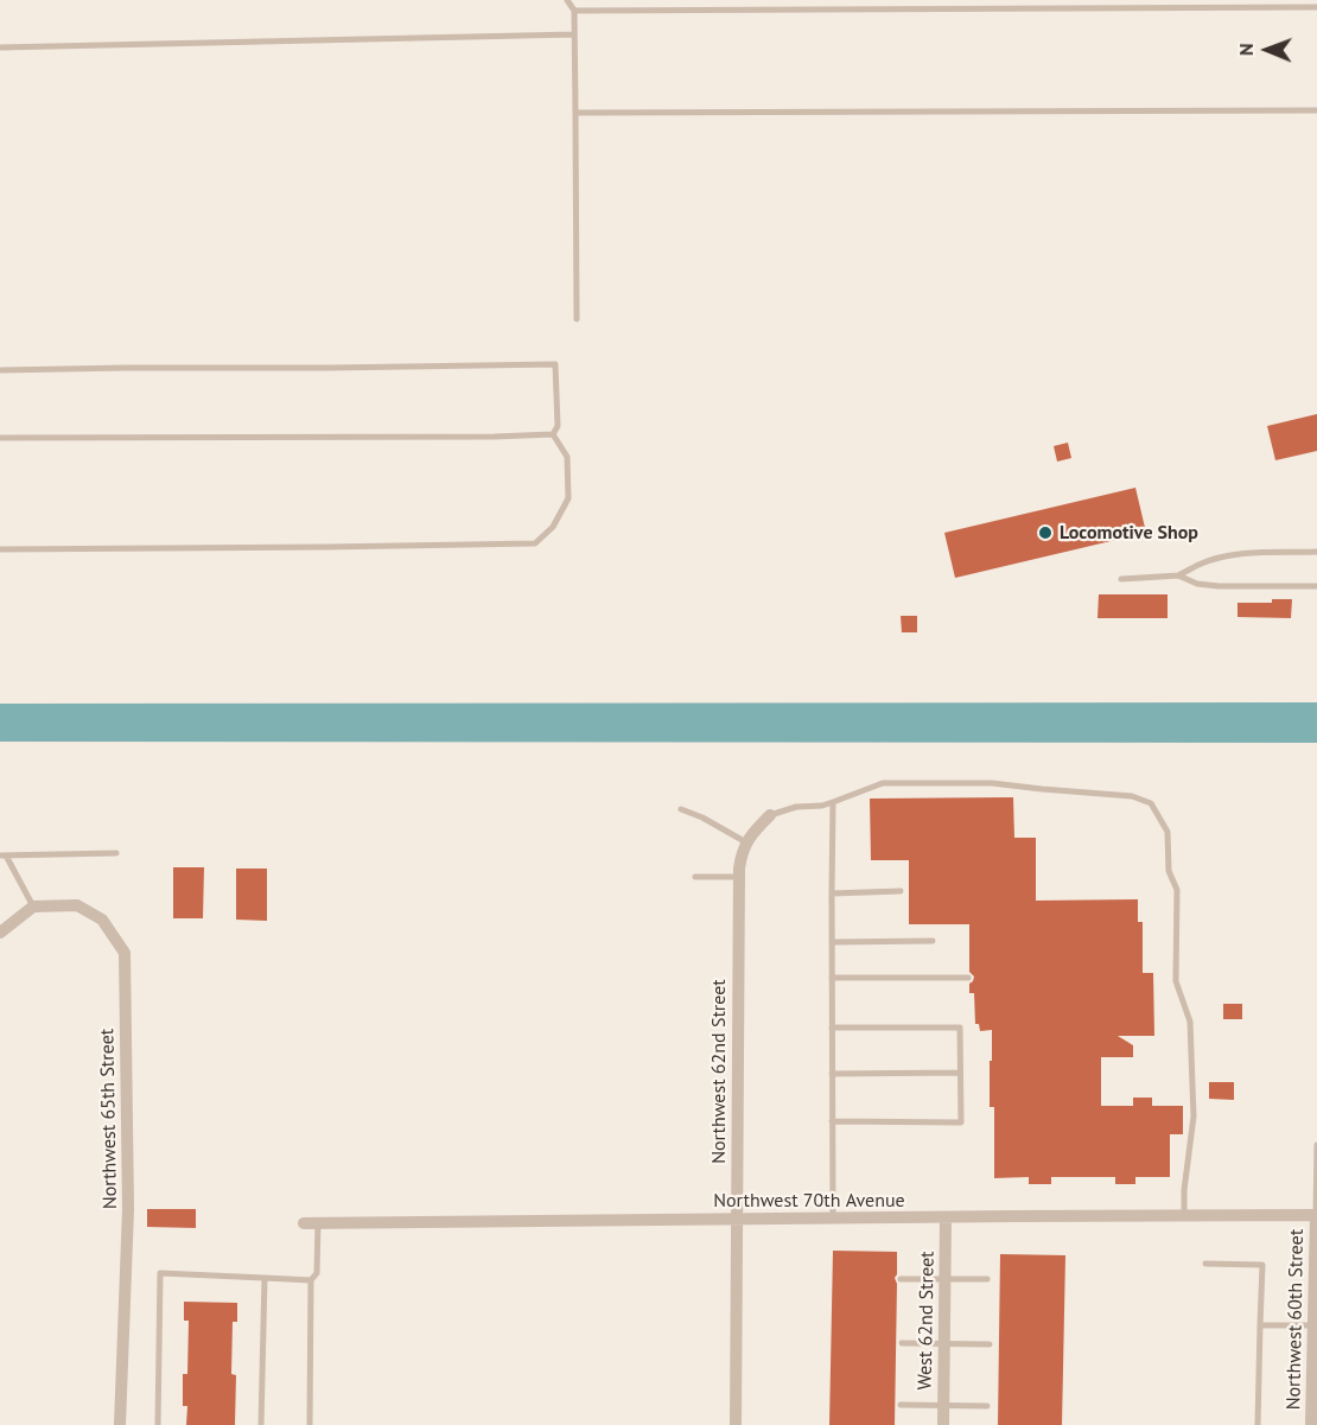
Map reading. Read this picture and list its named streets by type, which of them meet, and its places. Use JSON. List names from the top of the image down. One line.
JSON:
{"streets":{"street":["Northwest 62nd Street","Northwest 65th Street","Northwest 70th Avenue","Northwest 60th Street","West 62nd Street"]},"crossings":[["Northwest 62nd Street","Northwest 70th Avenue"],["Northwest 70th Avenue","Northwest 60th Street"],["Northwest 70th Avenue","West 62nd Street"]],"places":["Locomotive Shop"],"north":"left"}
